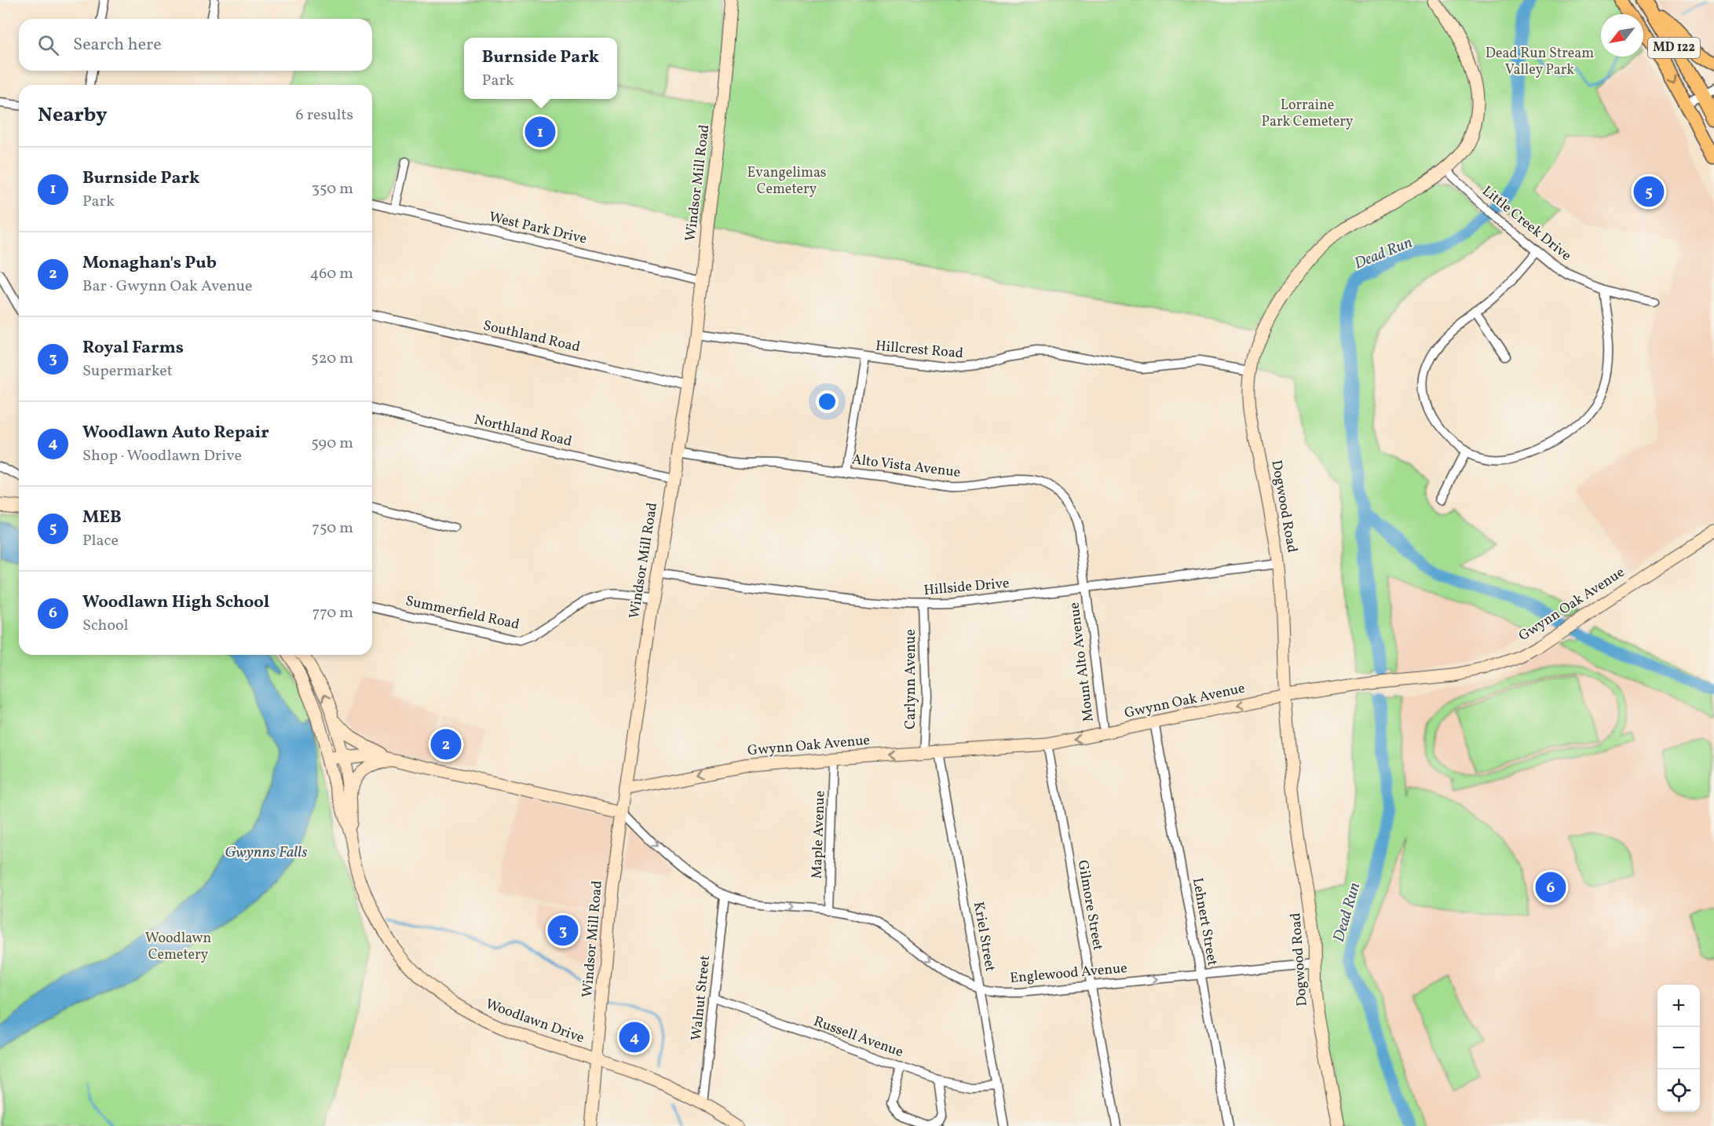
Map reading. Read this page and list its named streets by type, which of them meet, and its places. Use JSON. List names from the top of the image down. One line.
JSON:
{"streets":{"main road":["MD 122"],"street":["Windsor Mill Road","Little Creek Drive","West Park Drive","Southland Road","Hillcrest Road","Northland Road","Alto Vista Avenue","Dogwood Road","Hillside Drive","Gwynn Oak Avenue","Summerfield Road","Mount Alto Avenue","Carlynn Avenue","Maple Avenue","Gilmore Street","Lehnert Street","Kriel Street","Englewood Avenue","Walnut Street","Woodlawn Drive","Russell Avenue"]},"crossings":[["Windsor Mill Road","West Park Drive"],["Windsor Mill Road","Southland Road"],["Windsor Mill Road","Hillcrest Road"],["Windsor Mill Road","Northland Road"],["Windsor Mill Road","Alto Vista Avenue"],["Windsor Mill Road","Hillside Drive"],["Windsor Mill Road","Gwynn Oak Avenue"],["Windsor Mill Road","Summerfield Road"],["Windsor Mill Road","Englewood Avenue"],["Windsor Mill Road","Woodlawn Drive"],["Little Creek Drive","Dogwood Road"],["Hillcrest Road","Dogwood Road"],["Alto Vista Avenue","Hillside Drive"],["Alto Vista Avenue","Mount Alto Avenue"],["Dogwood Road","Hillside Drive"],["Dogwood Road","Gwynn Oak Avenue"],["Dogwood Road","Englewood Avenue"],["Hillside Drive","Mount Alto Avenue"],["Hillside Drive","Carlynn Avenue"],["Gwynn Oak Avenue","Mount Alto Avenue"],["Gwynn Oak Avenue","Carlynn Avenue"],["Gwynn Oak Avenue","Maple Avenue"],["Gwynn Oak Avenue","Gilmore Street"],["Gwynn Oak Avenue","Lehnert Street"],["Gwynn Oak Avenue","Kriel Street"],["Maple Avenue","Englewood Avenue"],["Gilmore Street","Englewood Avenue"],["Lehnert Street","Englewood Avenue"],["Kriel Street","Englewood Avenue"],["Kriel Street","Russell Avenue"],["Englewood Avenue","Walnut Street"],["Walnut Street","Woodlawn Drive"],["Walnut Street","Russell Avenue"]],"one_way":["Gwynn Oak Avenue","Englewood Avenue"],"water":["Dead Run","Gwynns Falls"],"parks":["Dead Run Stream Valley Park","Lorraine Park Cemetery","Evangelimas Cemetery","Woodlawn Cemetery"],"north":"bottom left","page":{"search":"Search here","popup":["Burnside Park","Park"],"heading":["Nearby","6 results"],"pins":["1","5","2","6","3","4"],"list":[{"mark":"1","name":"Burnside Park","note":"Park","value":"350 m"},{"mark":"2","name":"Monaghan's Pub","note":"Bar · Gwynn Oak Avenue","value":"460 m"},{"mark":"3","name":"Royal Farms","note":"Supermarket","value":"520 m"},{"mark":"4","name":"Woodlawn Auto Repair","note":"Shop · Woodlawn Drive","value":"590 m"},{"mark":"5","name":"MEB","note":"Place","value":"750 m"},{"mark":"6","name":"Woodlawn High School","note":"School","value":"770 m"}],"map_buttons":["+","−"]}}
